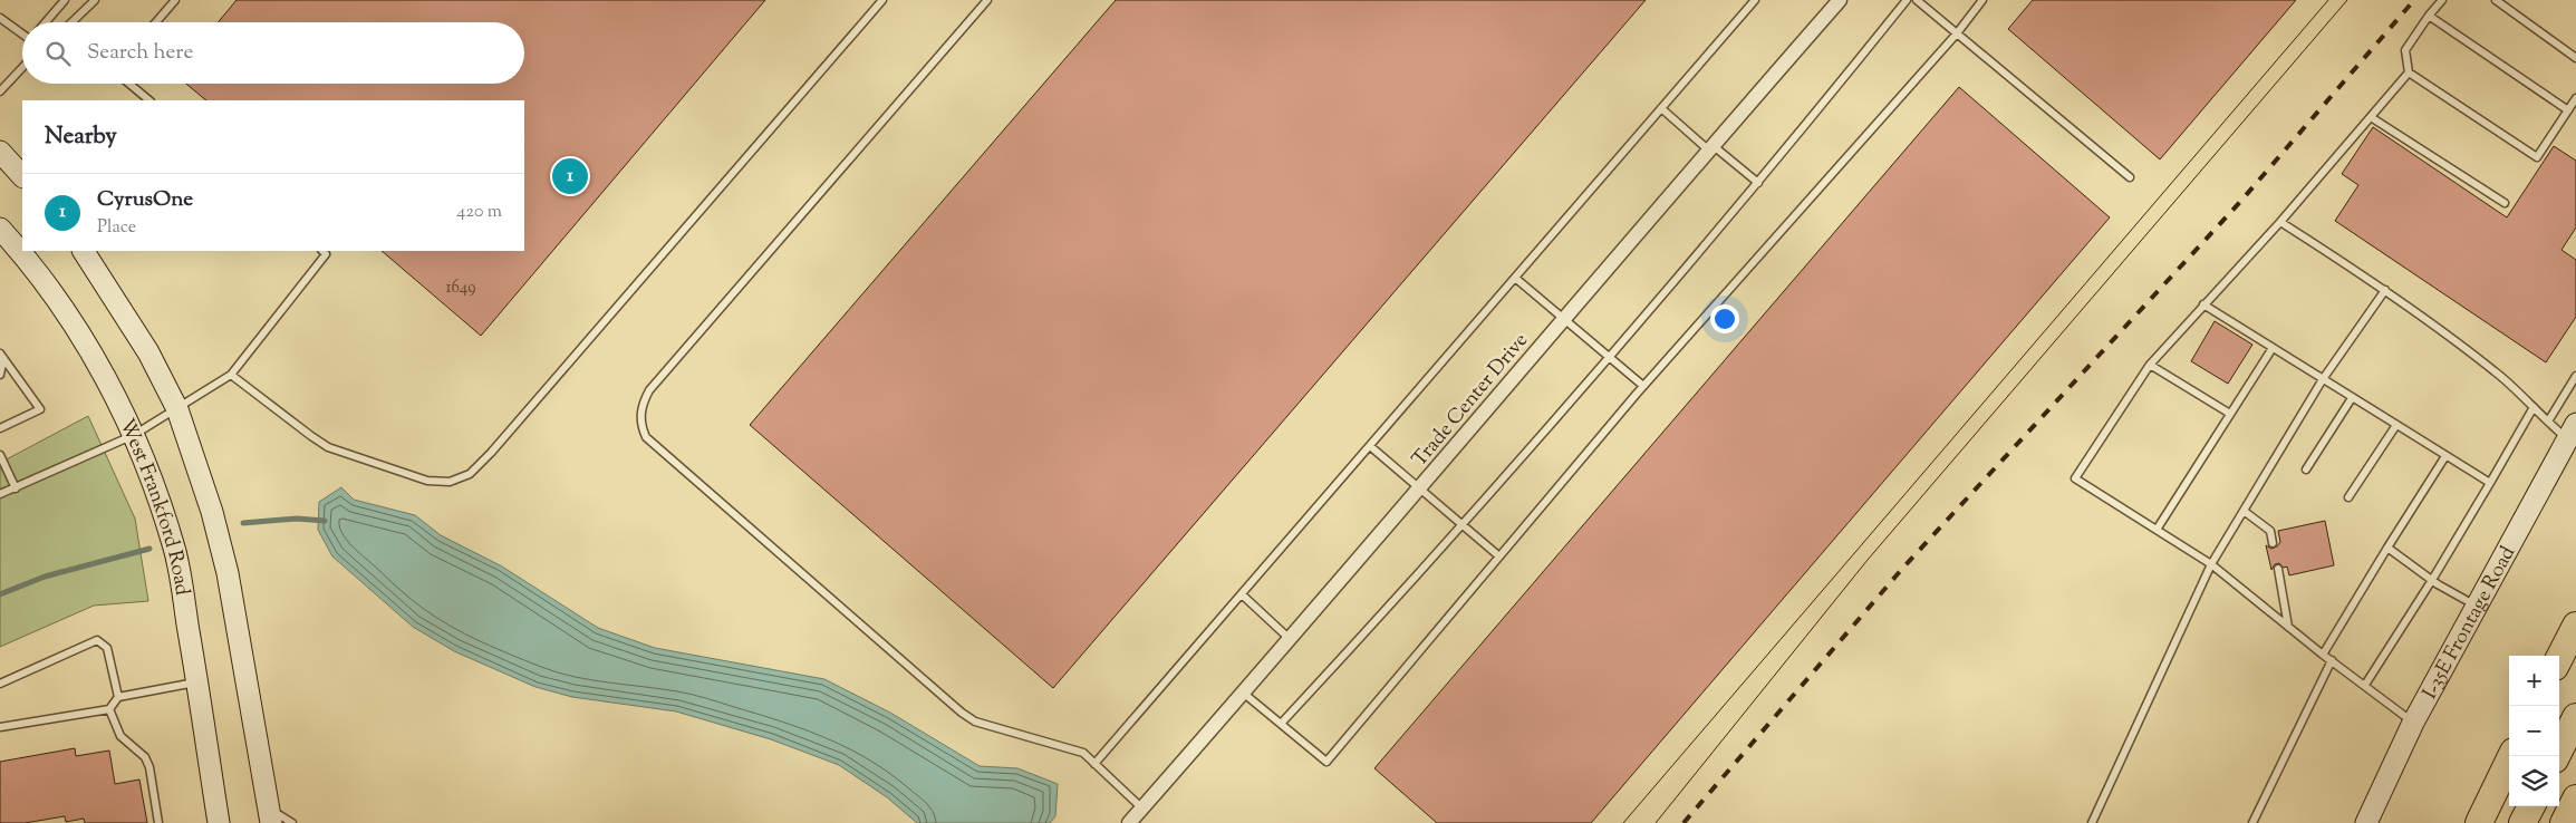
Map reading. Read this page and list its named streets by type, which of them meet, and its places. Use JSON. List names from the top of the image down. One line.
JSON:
{"streets":{"main road":["West Frankford Road","I-35E Frontage Road"],"street":["Trade Center Drive"]},"house_numbers":["1649"],"page":{"search":"Search here","heading":"Nearby","pins":"1","list":[{"mark":"1","name":"CyrusOne","note":"Place","value":"420 m"}],"map_buttons":["+","−"]}}
